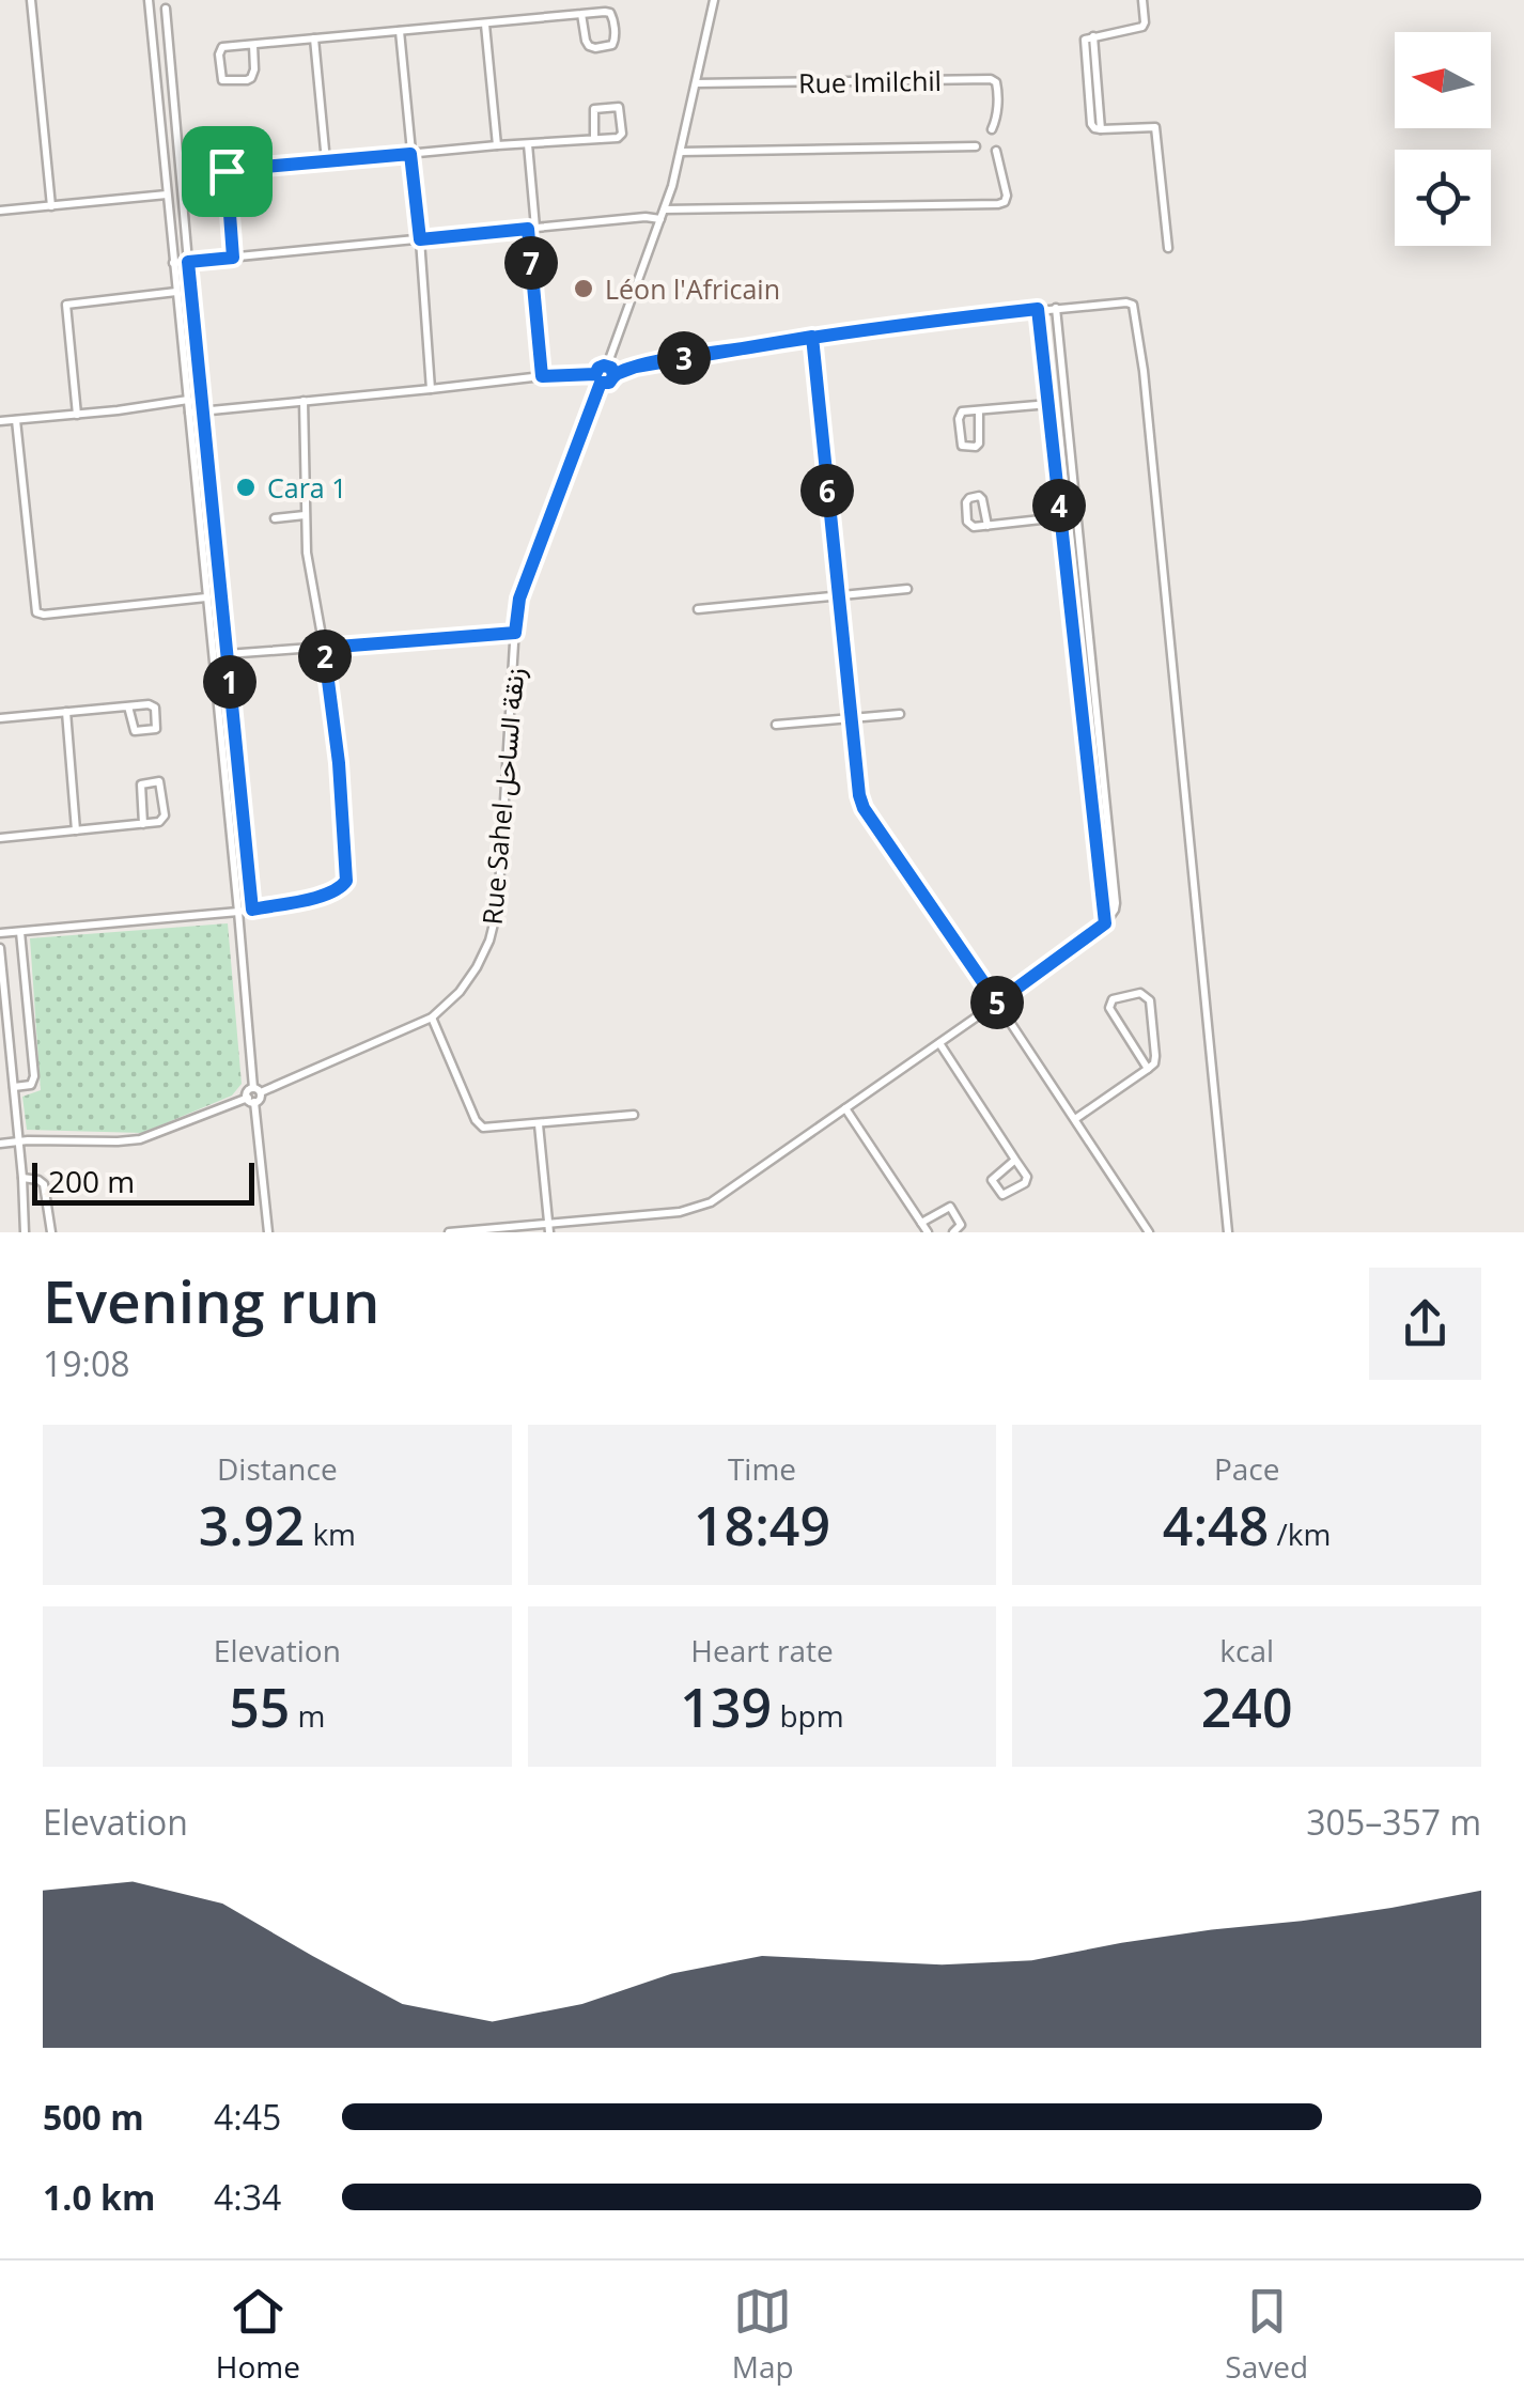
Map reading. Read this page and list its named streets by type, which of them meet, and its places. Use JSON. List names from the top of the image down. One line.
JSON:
{"streets":{"street":["Rue Imilchil","Rue Sahel زنقة الساحل"]},"places":["Léon l'Africain","Cara 1"],"scale_bar":"200 m","north":"left","page":{"pins":["7","3","6","4","2","1","5"],"scale":"200 m","heading":["Evening run","19:08"],"stats":[["Distance","3.92 km"],["Time","18:49"],["Pace","4:48 /km"],["Elevation","55 m"],["Heart rate","139 bpm"],["kcal","240"]],"chart":["Elevation","305–357 m"],"list":[{"name":"500 m","note":"4:45"},{"name":"1.0 km","note":"4:34"}],"tabs":["Home","Map","Saved"]}}
